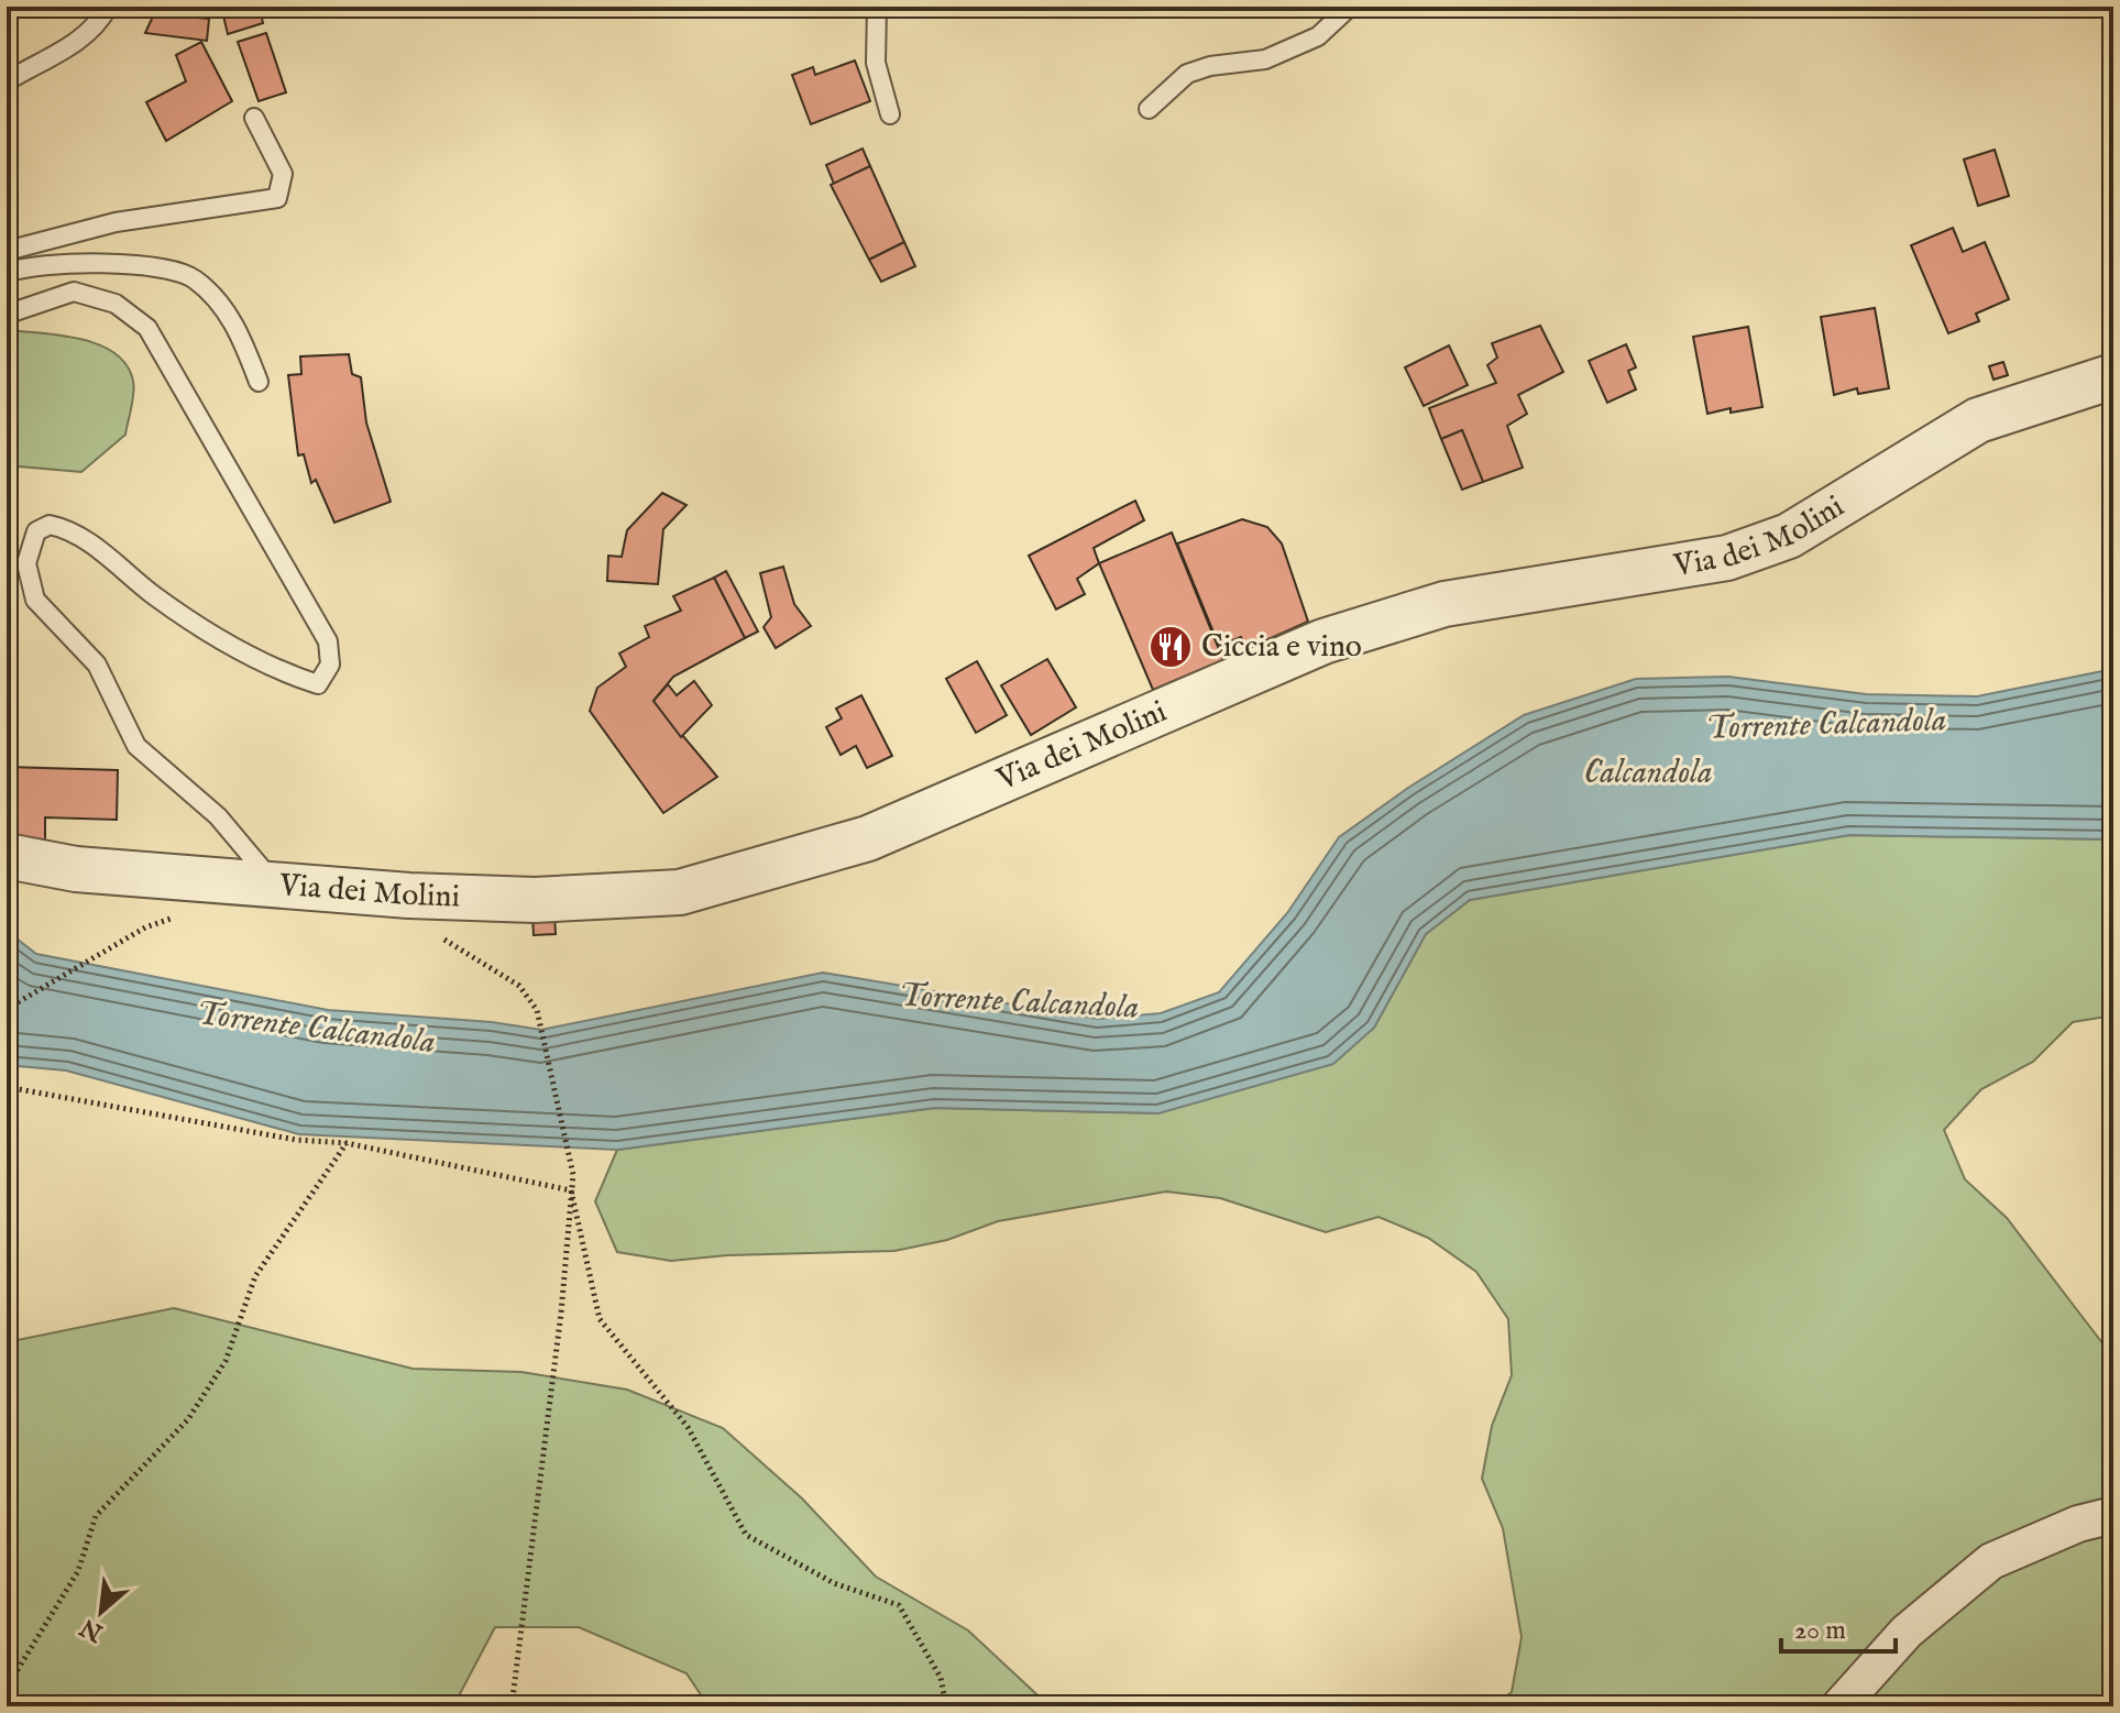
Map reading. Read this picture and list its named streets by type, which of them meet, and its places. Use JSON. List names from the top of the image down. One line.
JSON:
{"streets":{"street":["Via dei Molini"]},"water":["Torrente Calcandola","Calcandola"],"places":{"restaurant":["Ciccia e vino"]},"scale_bar":"20 m","north":"bottom left"}
